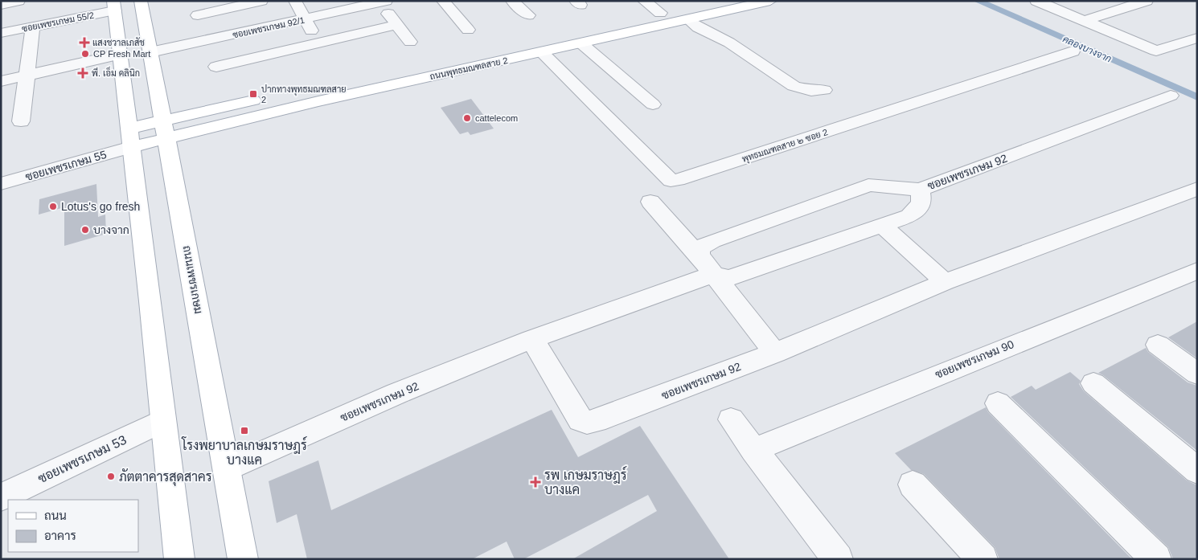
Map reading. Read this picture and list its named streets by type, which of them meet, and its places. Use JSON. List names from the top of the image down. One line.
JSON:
{"streets":{"main road":["ถนนพุทธมณฑลสาย 2","ถนนเพชรเกษม"],"street":["ซอยเพชรเกษม 55/2","ซอยเพชรเกษม 92/1","พุทธมณฑลสาย ๒ ซอย 2","ซอยเพชรเกษม 55","ซอยเพชรเกษม 92","ซอยเพชรเกษม 90","ซอยเพชรเกษม 53"]},"crossings":[["ซอยเพชรเกษม 92/1","ถนนเพชรเกษม"],["ถนนพุทธมณฑลสาย 2","พุทธมณฑลสาย ๒ ซอย 2"],["ถนนพุทธมณฑลสาย 2","ถนนเพชรเกษม"],["ซอยเพชรเกษม 92","ถนนเพชรเกษม"]],"water":["คลองบางจาก"],"places":{"health":["แสงชวาลเภสัช","พี. เอ็ม คลินิก","รพ เกษมราษฎร์ บางแค"],"other":["CP Fresh Mart","cattelecom","Lotus's go fresh","บางจาก","ภัตตาคารสุดสาคร"],"transit":["ปากทางพุทธมณฑลสาย 2","โรงพยาบาลเกษมราษฎร์ บางแค"]},"legend":["ถนน","อาคาร"]}
